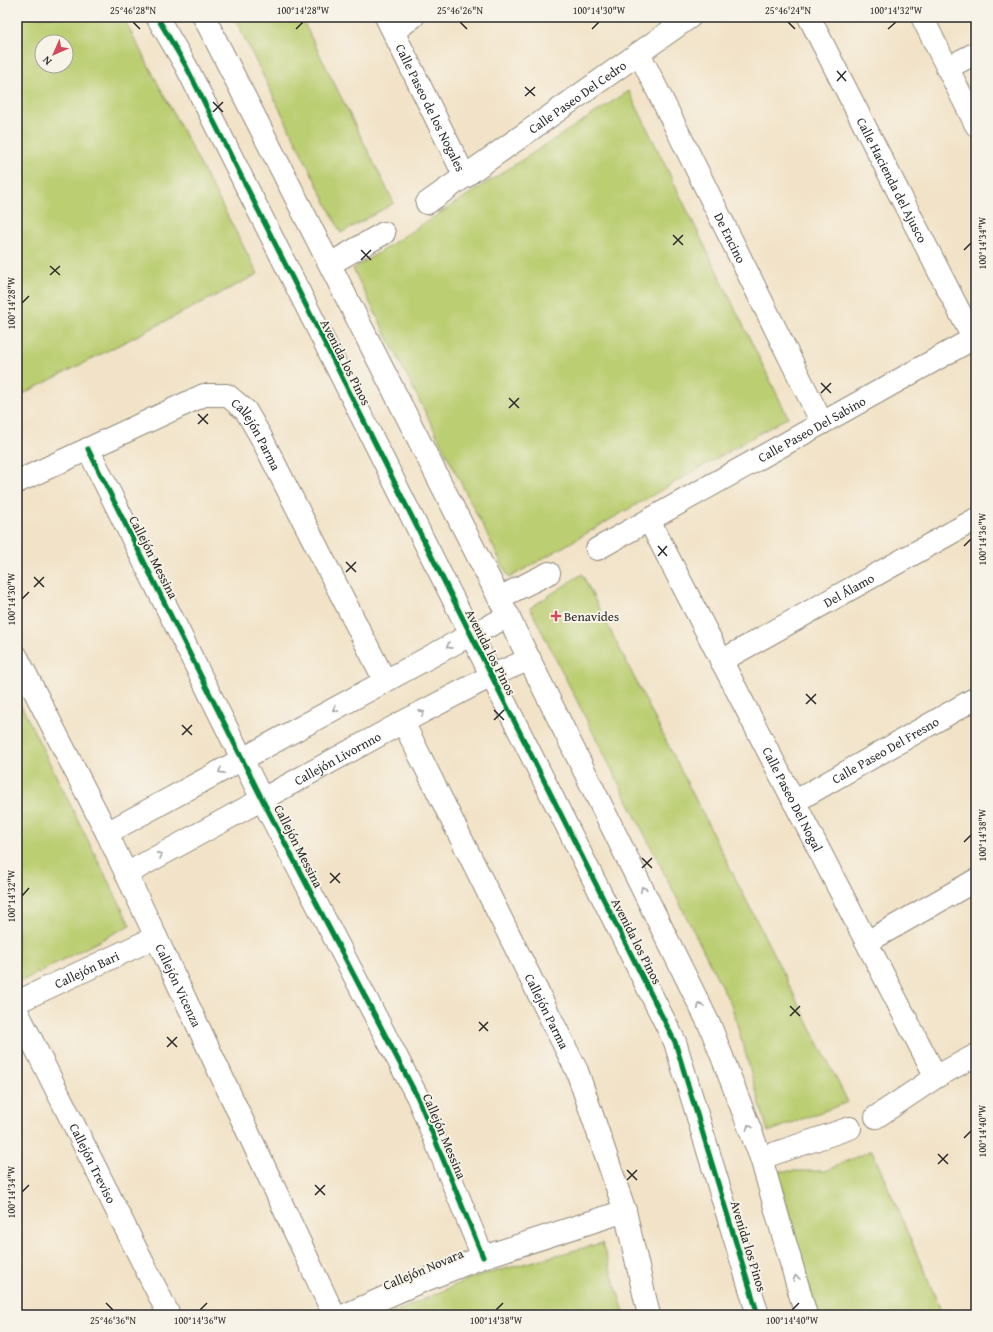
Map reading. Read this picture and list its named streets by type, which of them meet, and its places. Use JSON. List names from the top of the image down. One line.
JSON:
{"streets":{"street":["Calle Paseo Del Cedro","Calle Paseo de los Nogales","Calle Hacienda del Ajusco","De Encino","Avenida los Pinos","Calle Paseo Del Sabino","Callejón Parma","Callejón Messina","Del Álamo","Calle Paseo Del Fresno","Callejón Livornno","Calle Paseo Del Nogal","Callejón Bari","Callejón Vicenza","Callejón Treviso","Callejón Novara"]},"crossings":[["Calle Paseo Del Cedro","Calle Paseo de los Nogales"],["Calle Paseo Del Cedro","De Encino"],["Calle Hacienda del Ajusco","Calle Paseo Del Sabino"],["De Encino","Calle Paseo Del Sabino"],["Avenida los Pinos","Callejón Livornno"],["Calle Paseo Del Sabino","Calle Paseo Del Nogal"],["Callejón Parma","Callejón Messina"],["Callejón Parma","Callejón Livornno"],["Callejón Parma","Callejón Novara"],["Callejón Messina","Callejón Livornno"],["Callejón Messina","Callejón Novara"],["Del Álamo","Calle Paseo Del Nogal"],["Calle Paseo Del Fresno","Calle Paseo Del Nogal"],["Callejón Livornno","Callejón Vicenza"],["Callejón Bari","Callejón Vicenza"]],"places":{"health":["Benavides"]},"north":"bottom left","coordinates":["25°46'28\"N","100°14'28\"W","25°46'26\"N","100°14'30\"W","25°46'24\"N","100°14'32\"W","100°14'34\"W","100°14'36\"W","100°14'38\"W","100°14'40\"W","25°46'36\"N"]}
